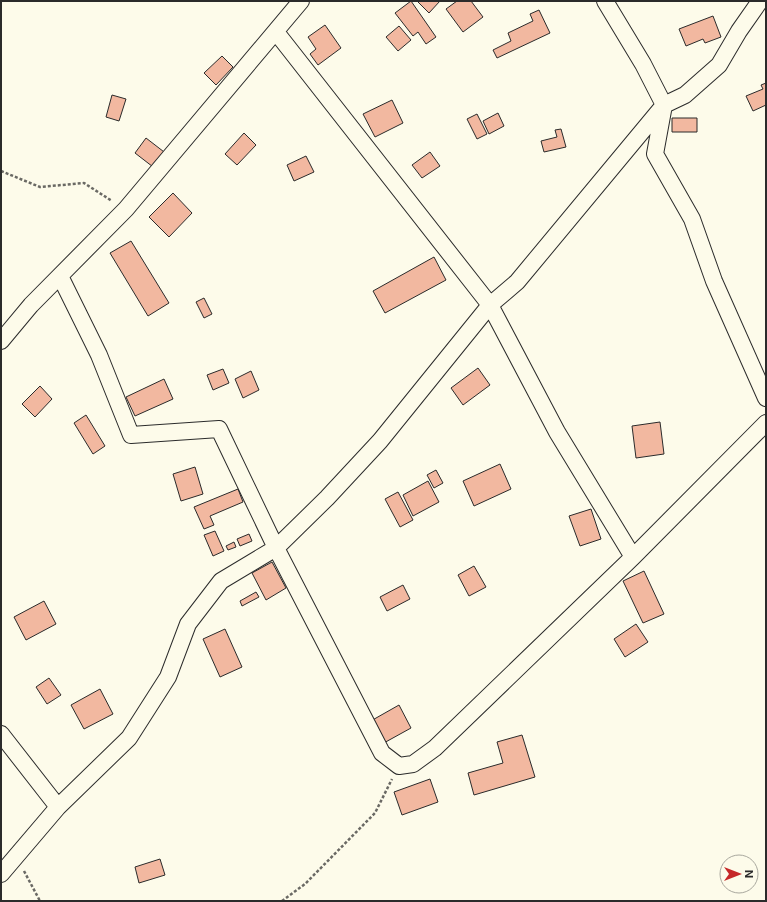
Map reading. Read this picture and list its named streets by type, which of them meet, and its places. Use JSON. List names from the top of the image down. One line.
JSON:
{"north":"right"}
